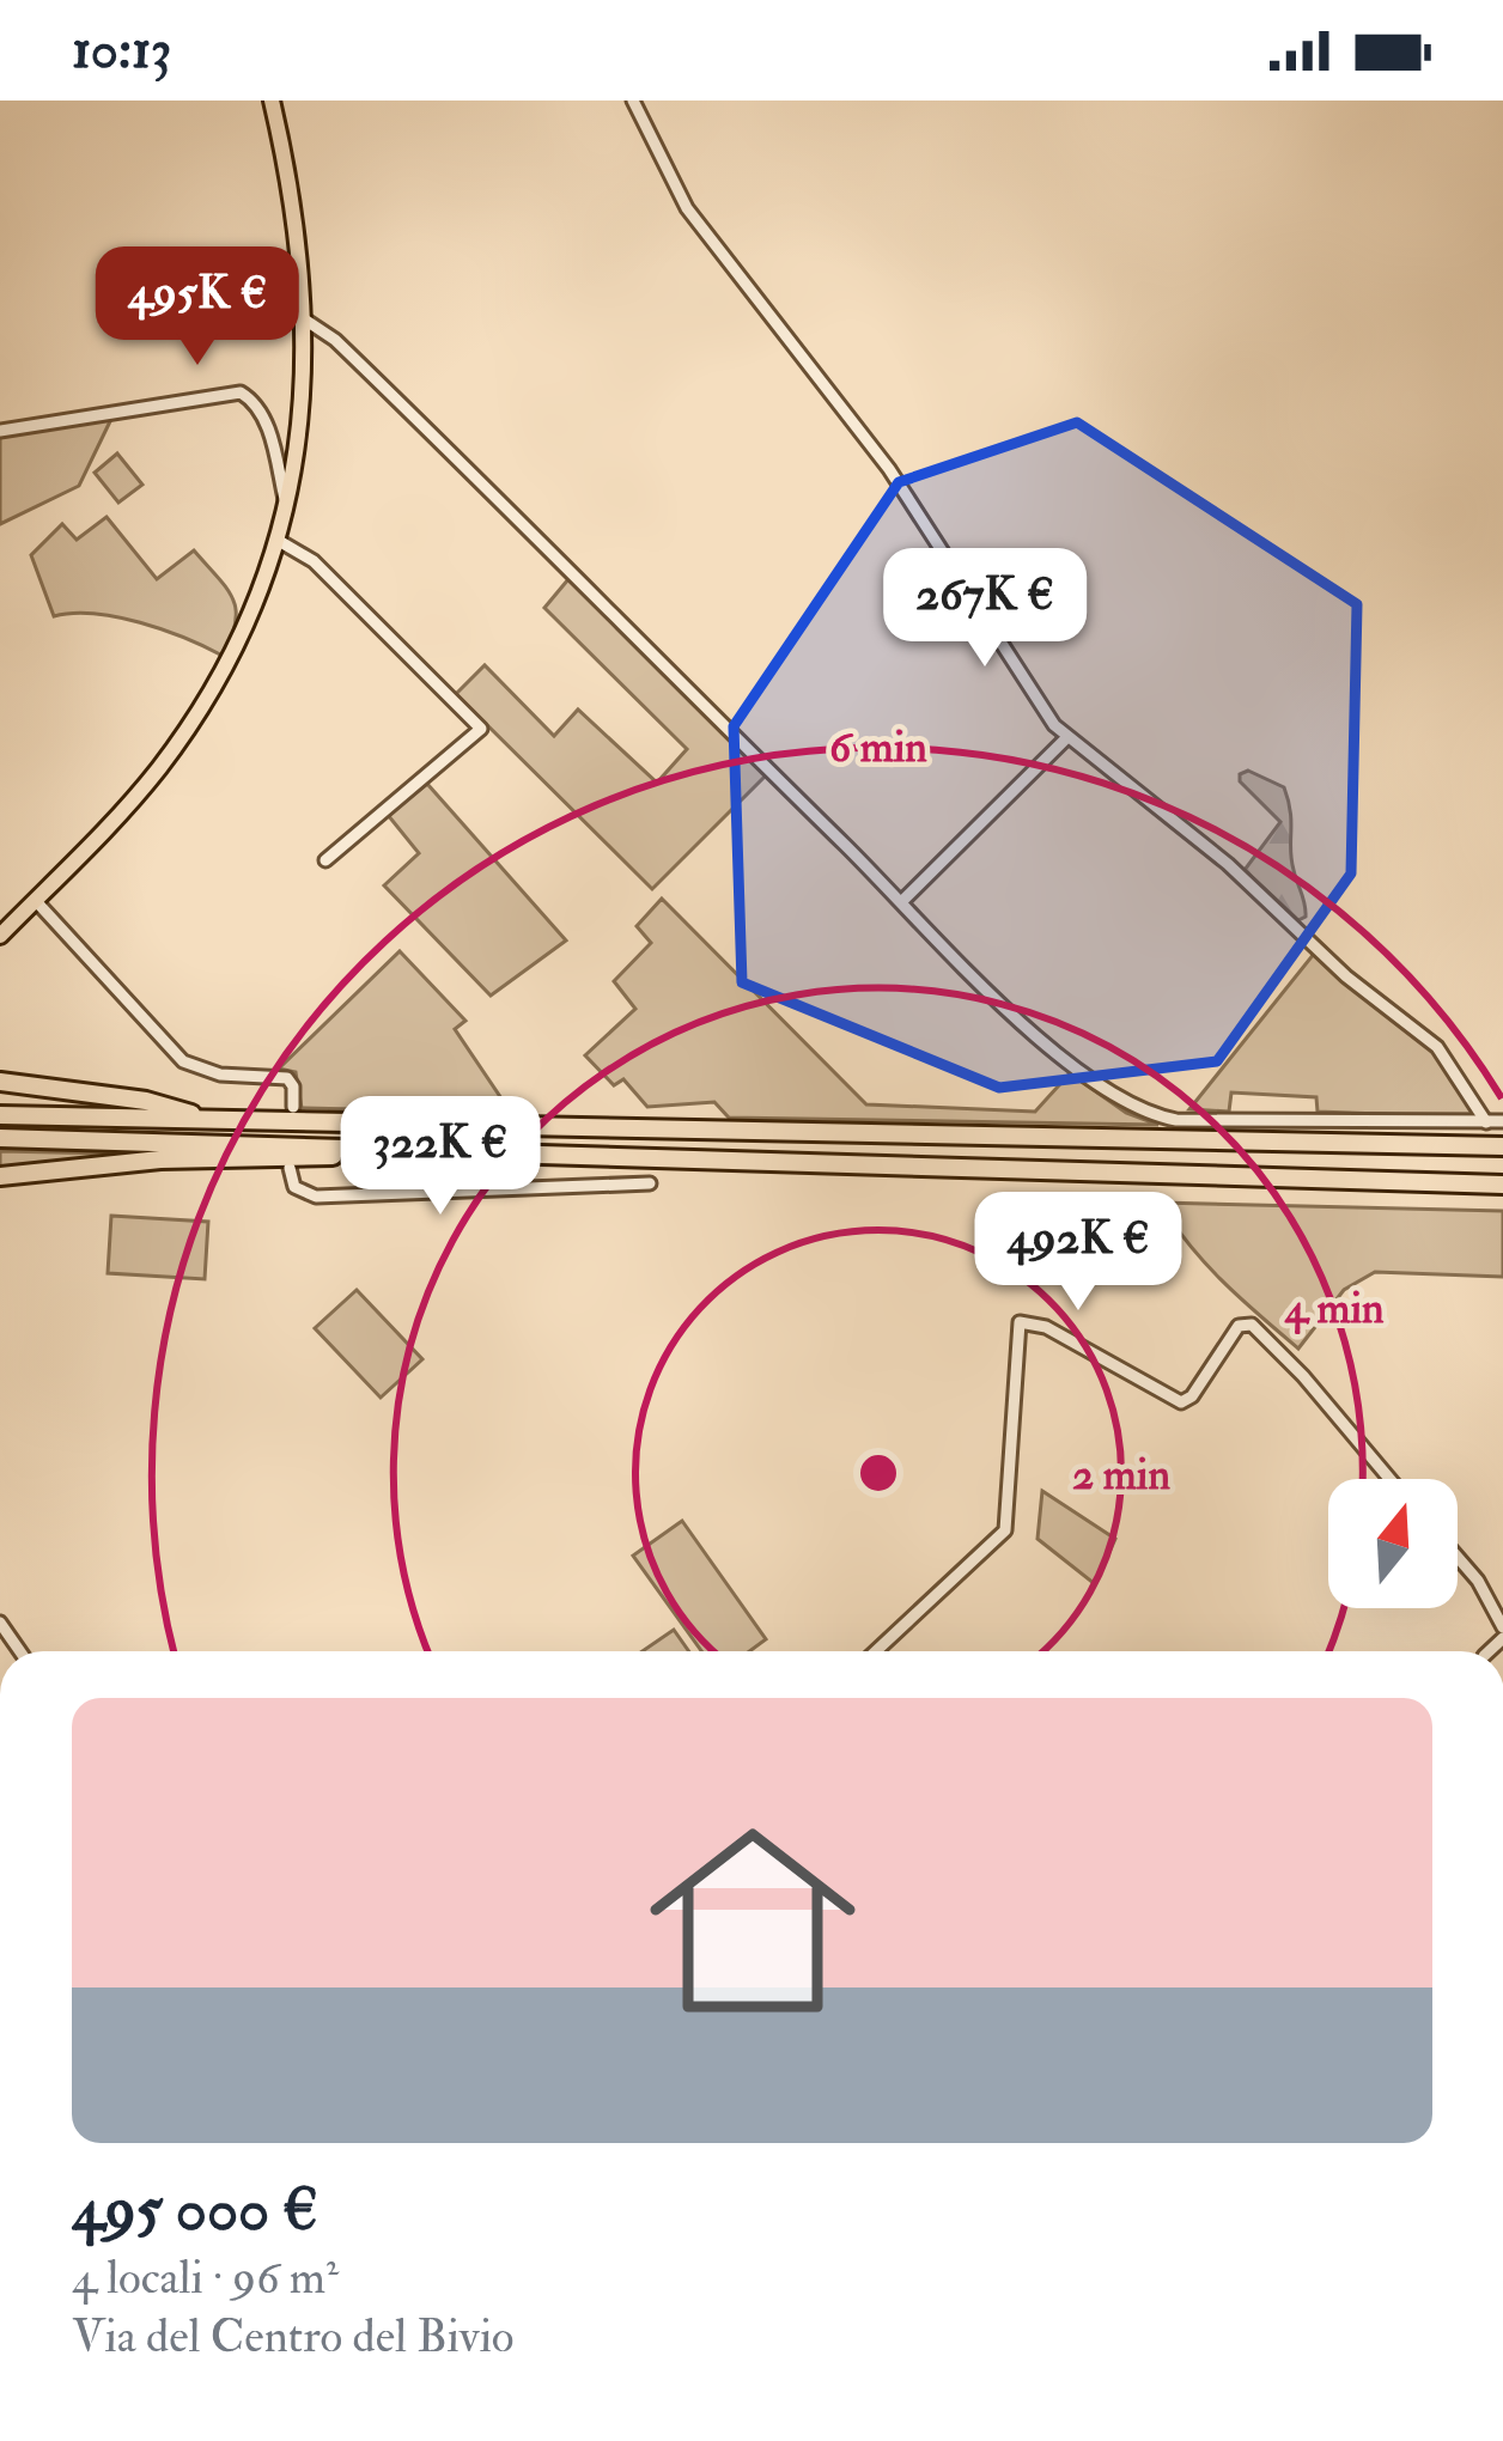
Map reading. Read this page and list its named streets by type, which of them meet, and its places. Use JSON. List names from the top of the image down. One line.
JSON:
{"north":"top","page":{"status":"10:13","price":["495K €","267K €","322K €","492K €"],"list":[{"name":"495 000 €","note":"4 locali · 96 m² · Via del Centro del Bivio"}]},"rings":["6 min","4 min","2 min"]}
